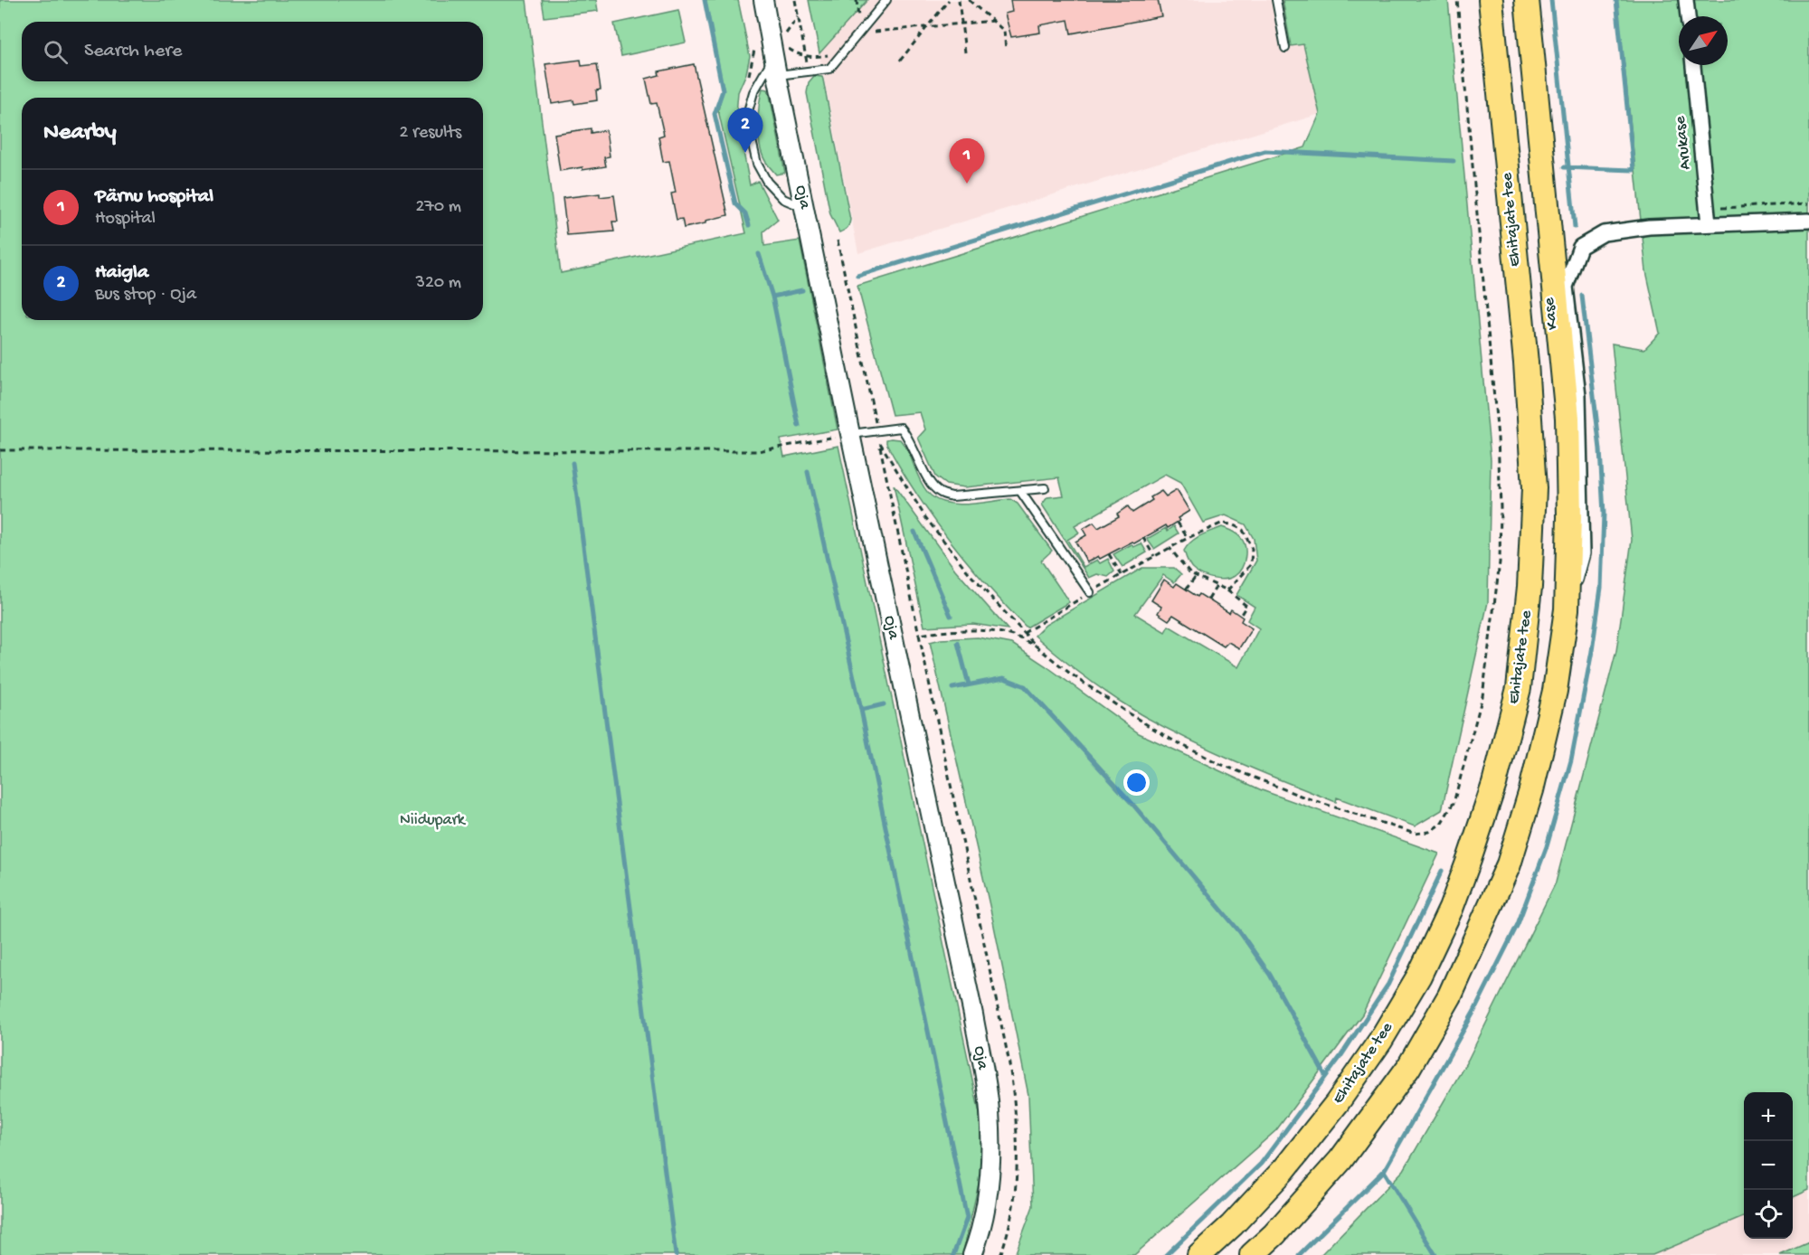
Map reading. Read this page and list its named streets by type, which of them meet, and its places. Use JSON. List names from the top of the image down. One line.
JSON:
{"streets":{"highway":["Ehitajate tee"],"street":["Arukase","Oja","Kase"]},"crossings":[["Arukase","Kase"]],"parks":["Niidupark"],"north":"top right","page":{"search":"Search here","heading":["Nearby","2 results"],"pins":["2","1"],"list":[{"mark":"1","name":"Pärnu hospital","note":"Hospital","value":"270 m"},{"mark":"2","name":"Haigla","note":"Bus stop · Oja","value":"320 m"}],"map_buttons":["+","−"]}}
